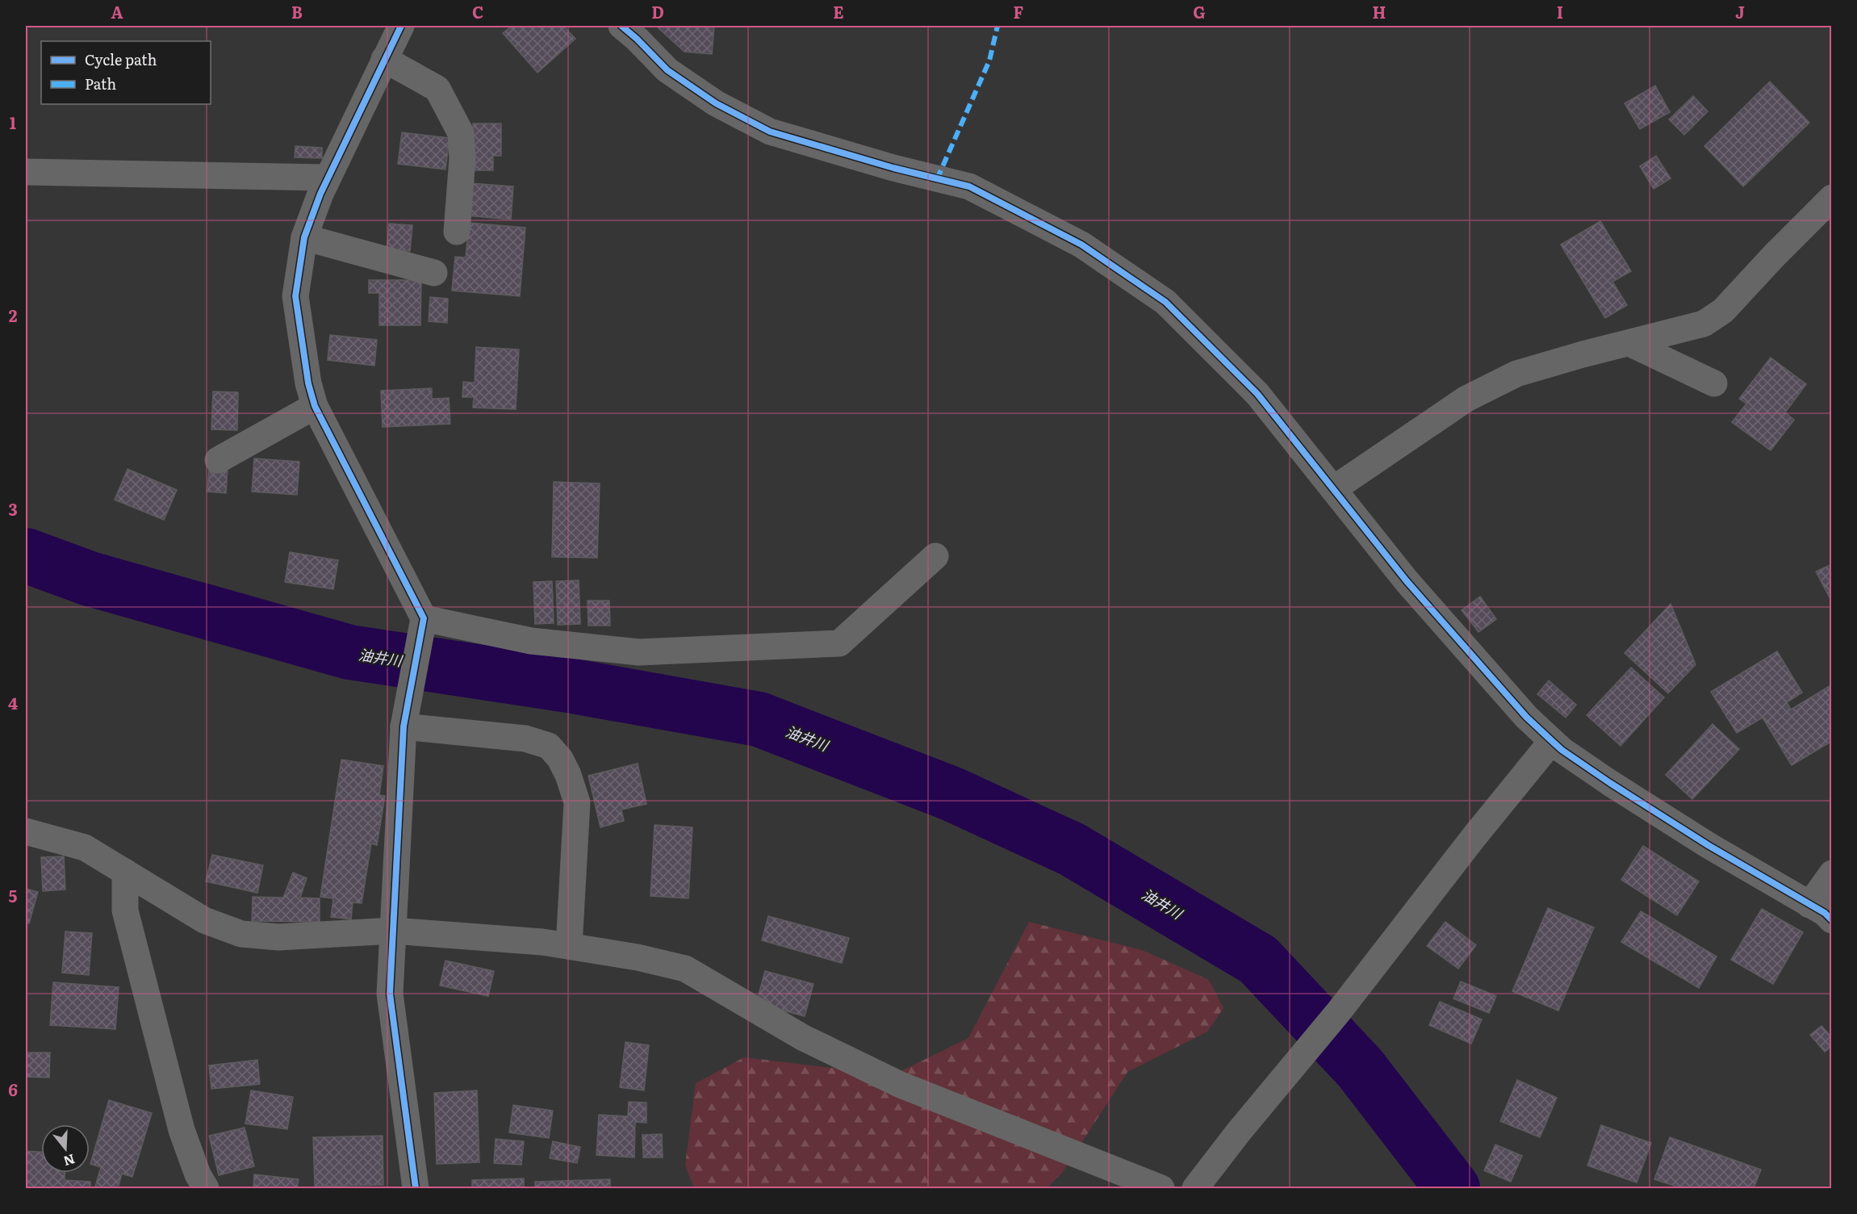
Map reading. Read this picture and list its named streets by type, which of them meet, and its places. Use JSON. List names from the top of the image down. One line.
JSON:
{"water":["油井川"],"legend":["Cycle path","Path"],"north":"bottom","grid":{"columns":["A","B","C","D","E","F","G","H","I","J"],"rows":["1","2","3","4","5","6"]}}
